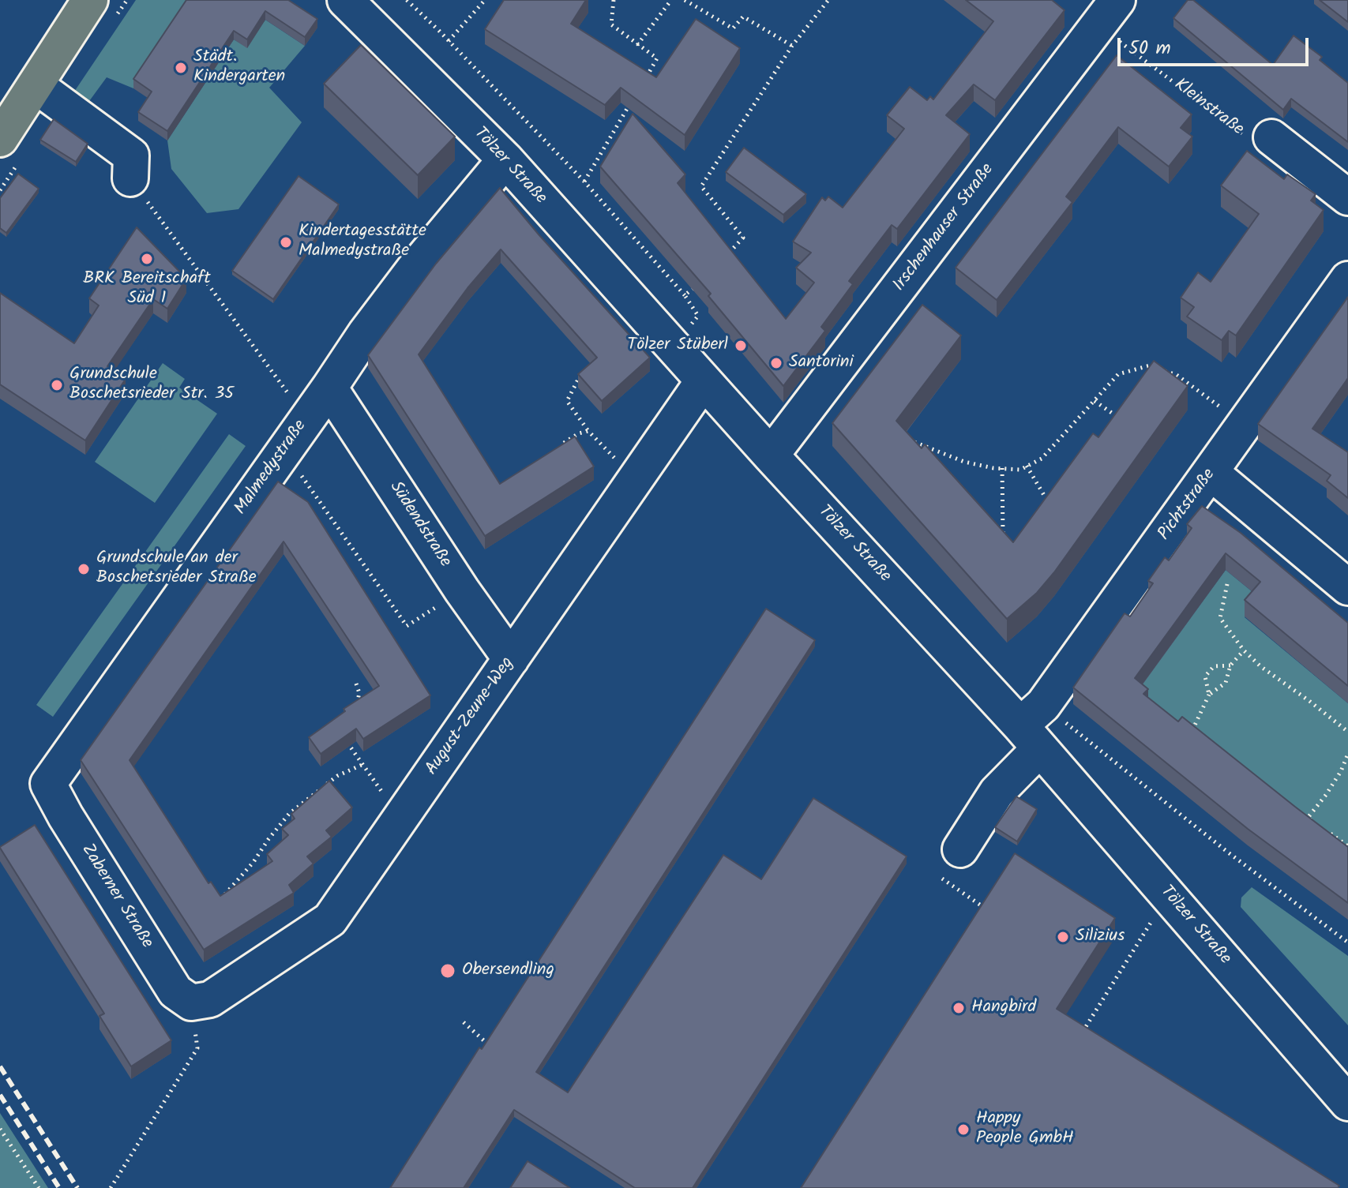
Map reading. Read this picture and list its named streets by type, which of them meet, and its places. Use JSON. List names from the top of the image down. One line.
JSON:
{"streets":{"street":["Tölzer Straße","Irschenhauser Straße","Malmedystraße","Pichtstraße","Südendstraße","August-Zeune-Weg","Zaberner Straße"],"path":["Kleinstraße"]},"crossings":[["Kleinstraße","Irschenhauser Straße"],["Tölzer Straße","Irschenhauser Straße"],["Tölzer Straße","Malmedystraße"],["Tölzer Straße","Pichtstraße"],["Tölzer Straße","August-Zeune-Weg"],["Malmedystraße","Südendstraße"],["Malmedystraße","Zaberner Straße"],["Südendstraße","August-Zeune-Weg"],["August-Zeune-Weg","Zaberner Straße"]],"places":["Städt. Kindergarten","Kindertagesstätte Malmedystraße","BRK Bereitschaft Süd 1","Tölzer Stüberl","Santorini","Grundschule Boschetsrieder Str. 35","Grundschule an der Boschetsrieder Straße","Silizius","Obersendling","Hangbird","Happy People GmbH"],"scale_bar":"50 m"}
